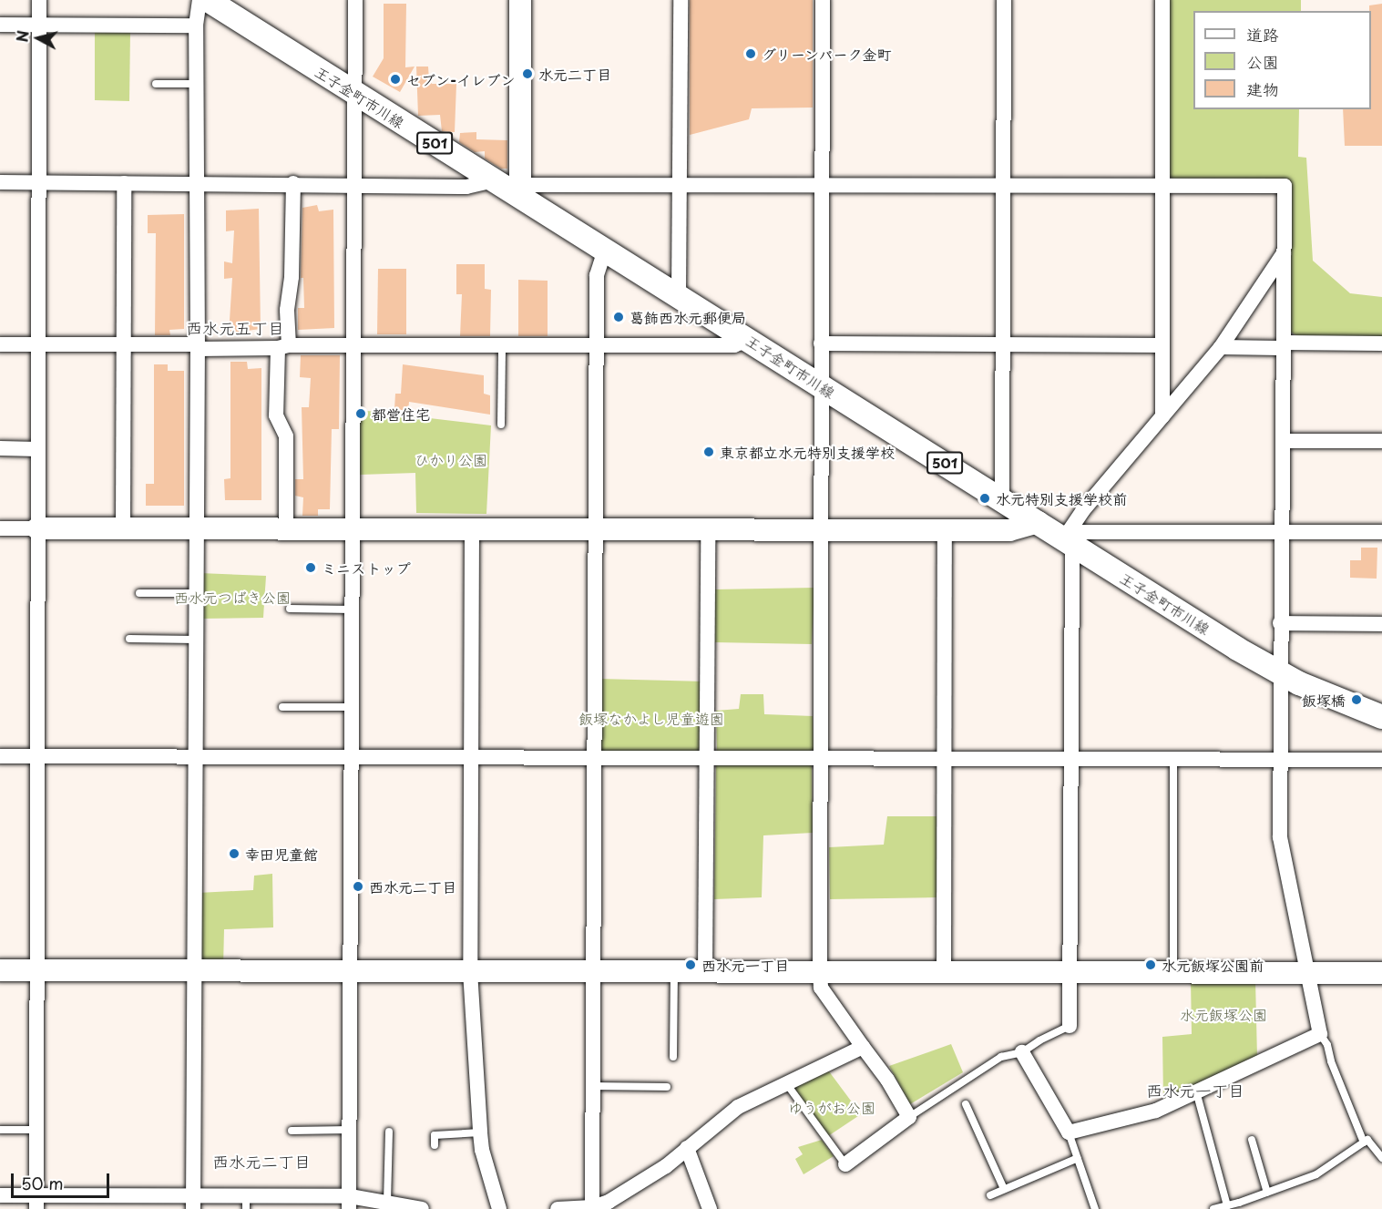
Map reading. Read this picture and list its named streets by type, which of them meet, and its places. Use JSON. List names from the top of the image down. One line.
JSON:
{"streets":{"main road":["王子金町市川線","501"]},"districts":["西水元五丁目","西水元一丁目","西水元二丁目"],"parks":["ひかり公園","西水元つばき公園","飯塚なかよし児童遊園","水元飯塚公園","ゆうがお公園"],"places":["グリーンパーク金町","水元二丁目","セブン-イレブン","葛飾西水元郵便局","都営住宅","東京都立水元特別支援学校","水元特別支援学校前","ミニストップ","飯塚橋","幸田児童館","西水元二丁目","西水元一丁目","水元飯塚公園前"],"legend":["道路","公園","建物"],"scale_bar":"50 m","north":"left"}
